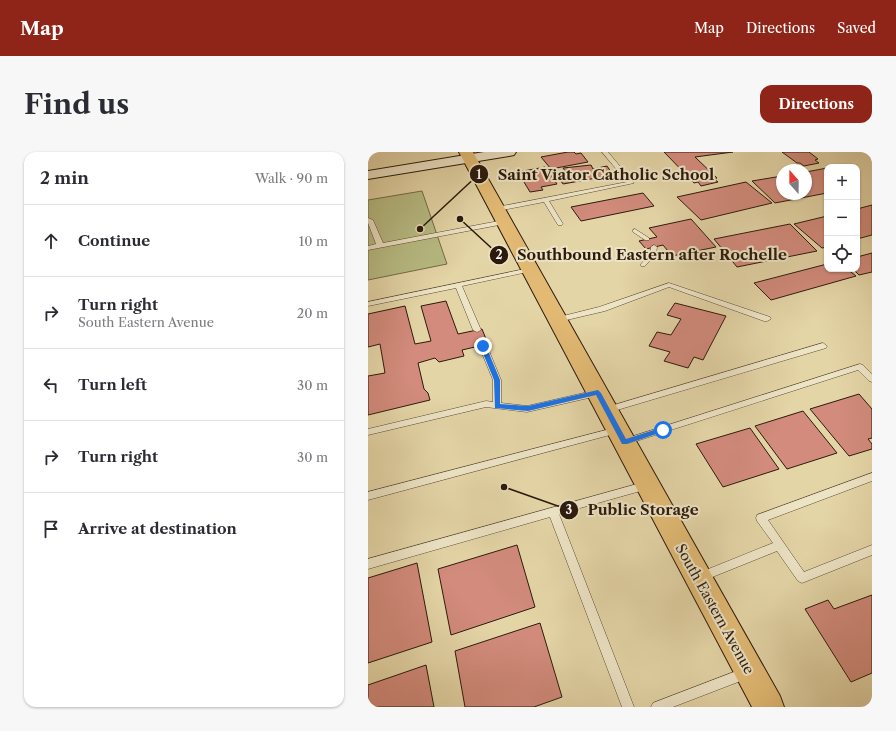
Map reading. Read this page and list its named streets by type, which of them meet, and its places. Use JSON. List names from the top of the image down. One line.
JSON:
{"streets":{"main road":["South Eastern Avenue"]},"places":["Southbound Eastern after Rochelle","Saint Viator Catholic School","Public Storage"],"north":"top","page":{"header":"Map","nav":["Map","Directions","Saved"],"buttons":"Directions","title":"Find us","heading":["2 min","Walk · 90 m"],"map_buttons":["+","−"],"list":[["Continue","10 m"],["Turn right","South Eastern Avenue","20 m"],["Turn left","30 m"],["Turn right","30 m"],"Arrive at destination"]}}
